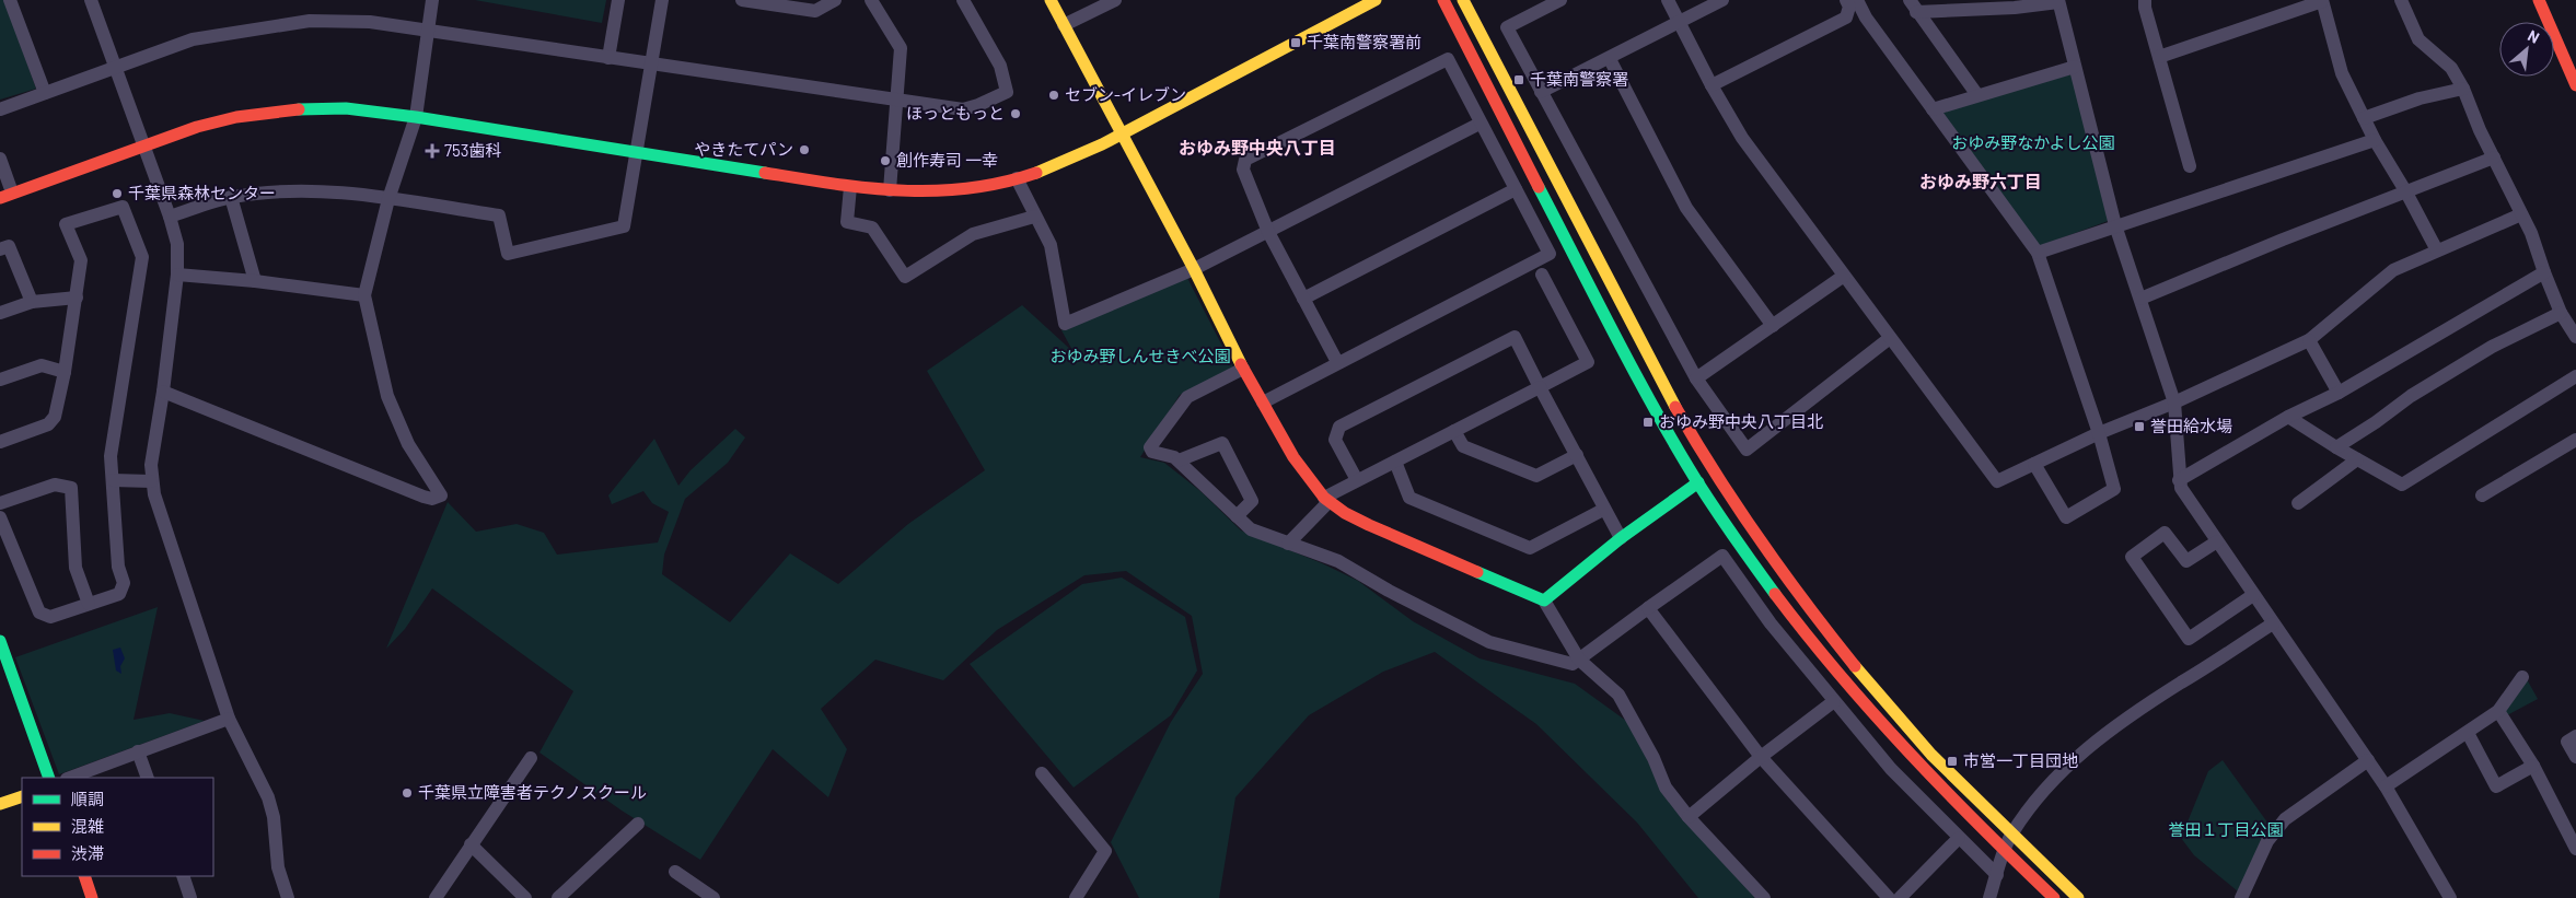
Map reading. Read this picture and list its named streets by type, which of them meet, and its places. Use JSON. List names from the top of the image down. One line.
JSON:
{"districts":["おゆみ野中央八丁目","おゆみ野六丁目"],"parks":["おゆみ野なかよし公園","おゆみ野しんせきべ公園","誉田１丁目公園"],"places":{"transit":["千葉南警察署前","千葉南警察署","おゆみ野中央八丁目北","誉田給水場","市営一丁目団地"],"other":["セブン-イレブン","ほっともっと","やきたてパン","創作寿司 一幸","千葉県森林センター","千葉県立障害者テクノスクール"],"health":["753歯科"]},"legend":["順調","混雑","渋滞"],"north":"top right"}
